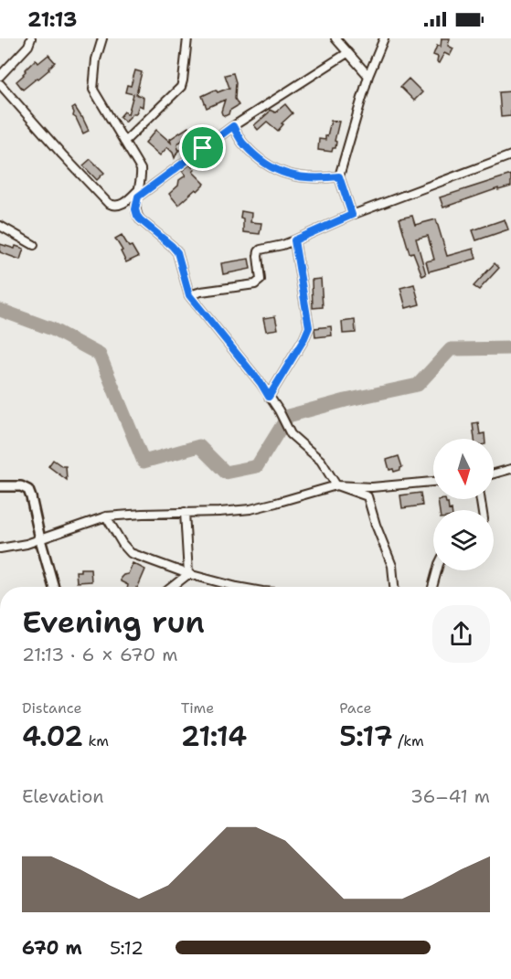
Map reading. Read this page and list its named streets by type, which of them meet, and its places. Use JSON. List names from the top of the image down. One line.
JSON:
{"north":"bottom","page":{"status":"21:13","heading":["Evening run","21:13 · 6 × 670 m"],"stats":[["Distance","4.02 km"],["Time","21:14"],["Pace","5:17 /km"]],"chart":["Elevation","36–41 m"],"list":[{"name":"670 m","note":"5:12"}]}}
